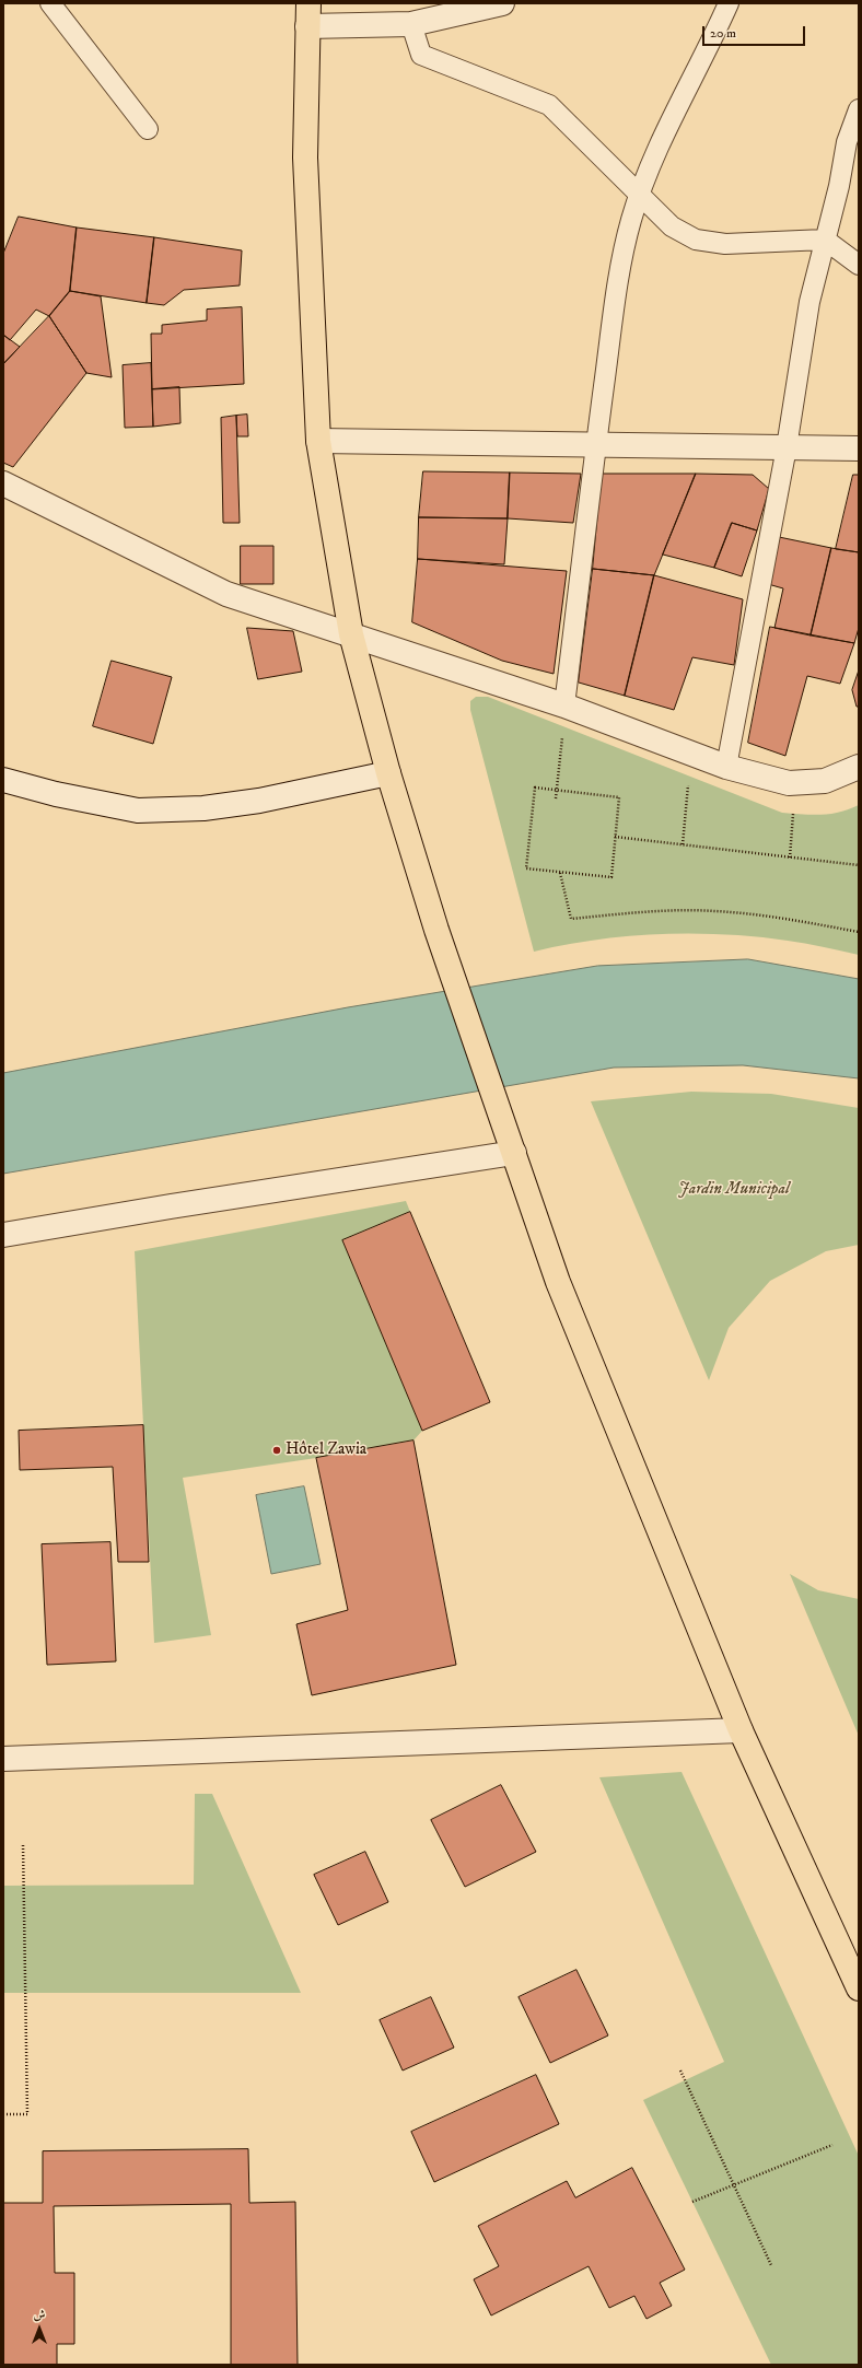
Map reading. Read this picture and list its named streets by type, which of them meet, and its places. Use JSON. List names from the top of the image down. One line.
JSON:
{"parks":["Jardin Municipal"],"places":["Hôtel Zawia"],"scale_bar":"20 m","north":"top"}
